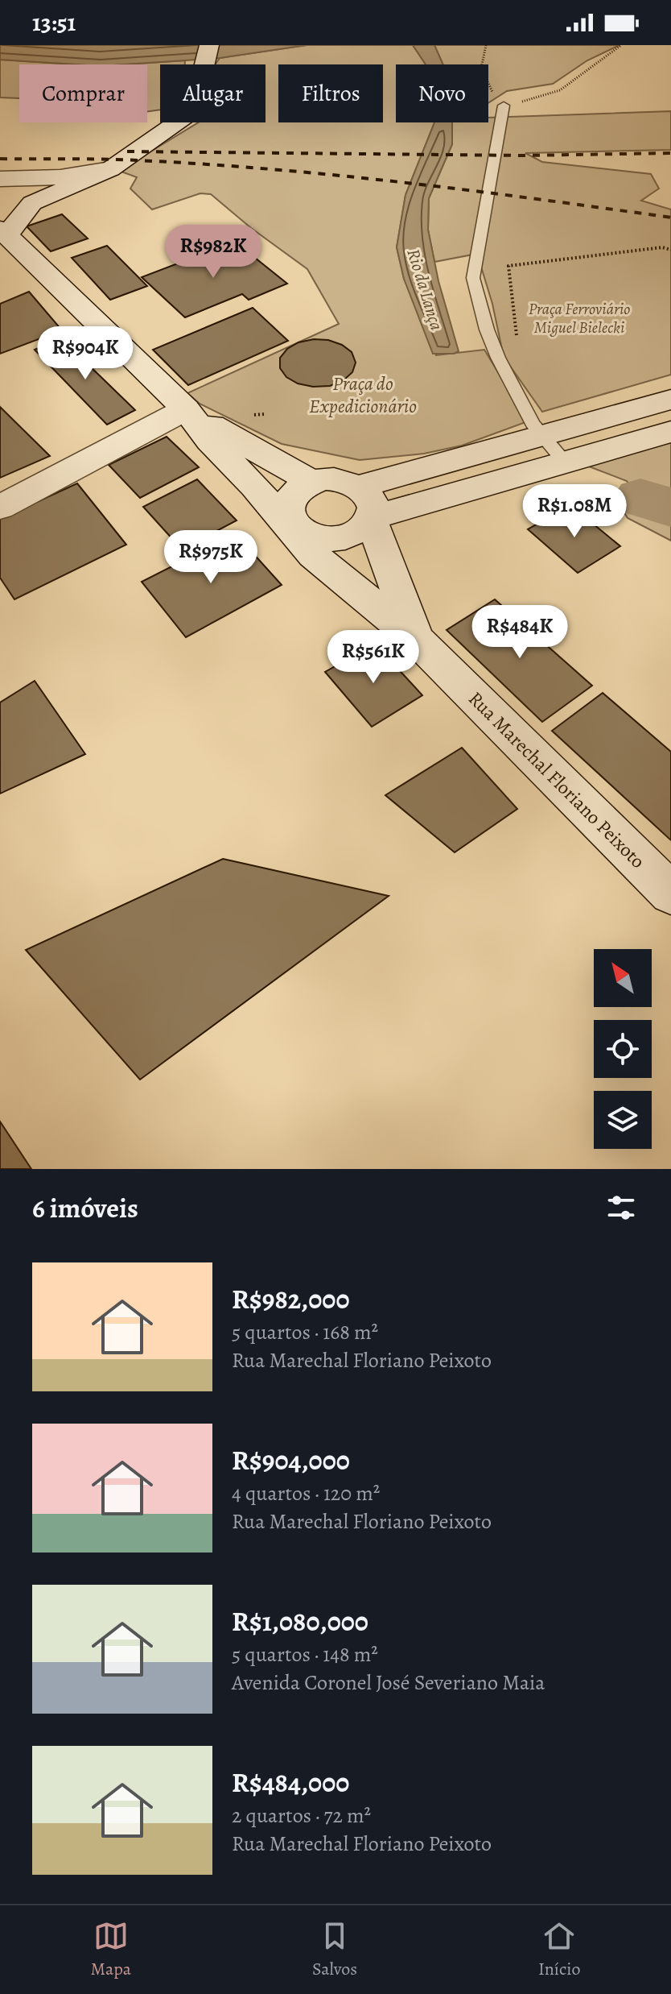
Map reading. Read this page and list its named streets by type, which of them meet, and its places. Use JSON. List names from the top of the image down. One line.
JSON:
{"streets":{"main road":["Rua Marechal Floriano Peixoto"]},"water":["Rio da Lança"],"parks":["Praça Ferroviário Miguel Bielecki","Praça do Expedicionário"],"north":"top left","page":{"status":"13:51","chip":["Comprar","Alugar","Filtros","Novo"],"price":["R$982K","R$904K","R$1.08M","R$975K","R$484K","R$561K"],"heading":"6 imóveis","list":[{"name":"R$982,000","note":"5 quartos · 168 m² · Rua Marechal Floriano Peixoto"},{"name":"R$904,000","note":"4 quartos · 120 m² · Rua Marechal Floriano Peixoto"},{"name":"R$1,080,000","note":"5 quartos · 148 m² · Avenida Coronel José Severiano Maia"},{"name":"R$484,000","note":"2 quartos · 72 m² · Rua Marechal Floriano Peixoto"}],"tabs":["Mapa","Salvos","Início"]}}
